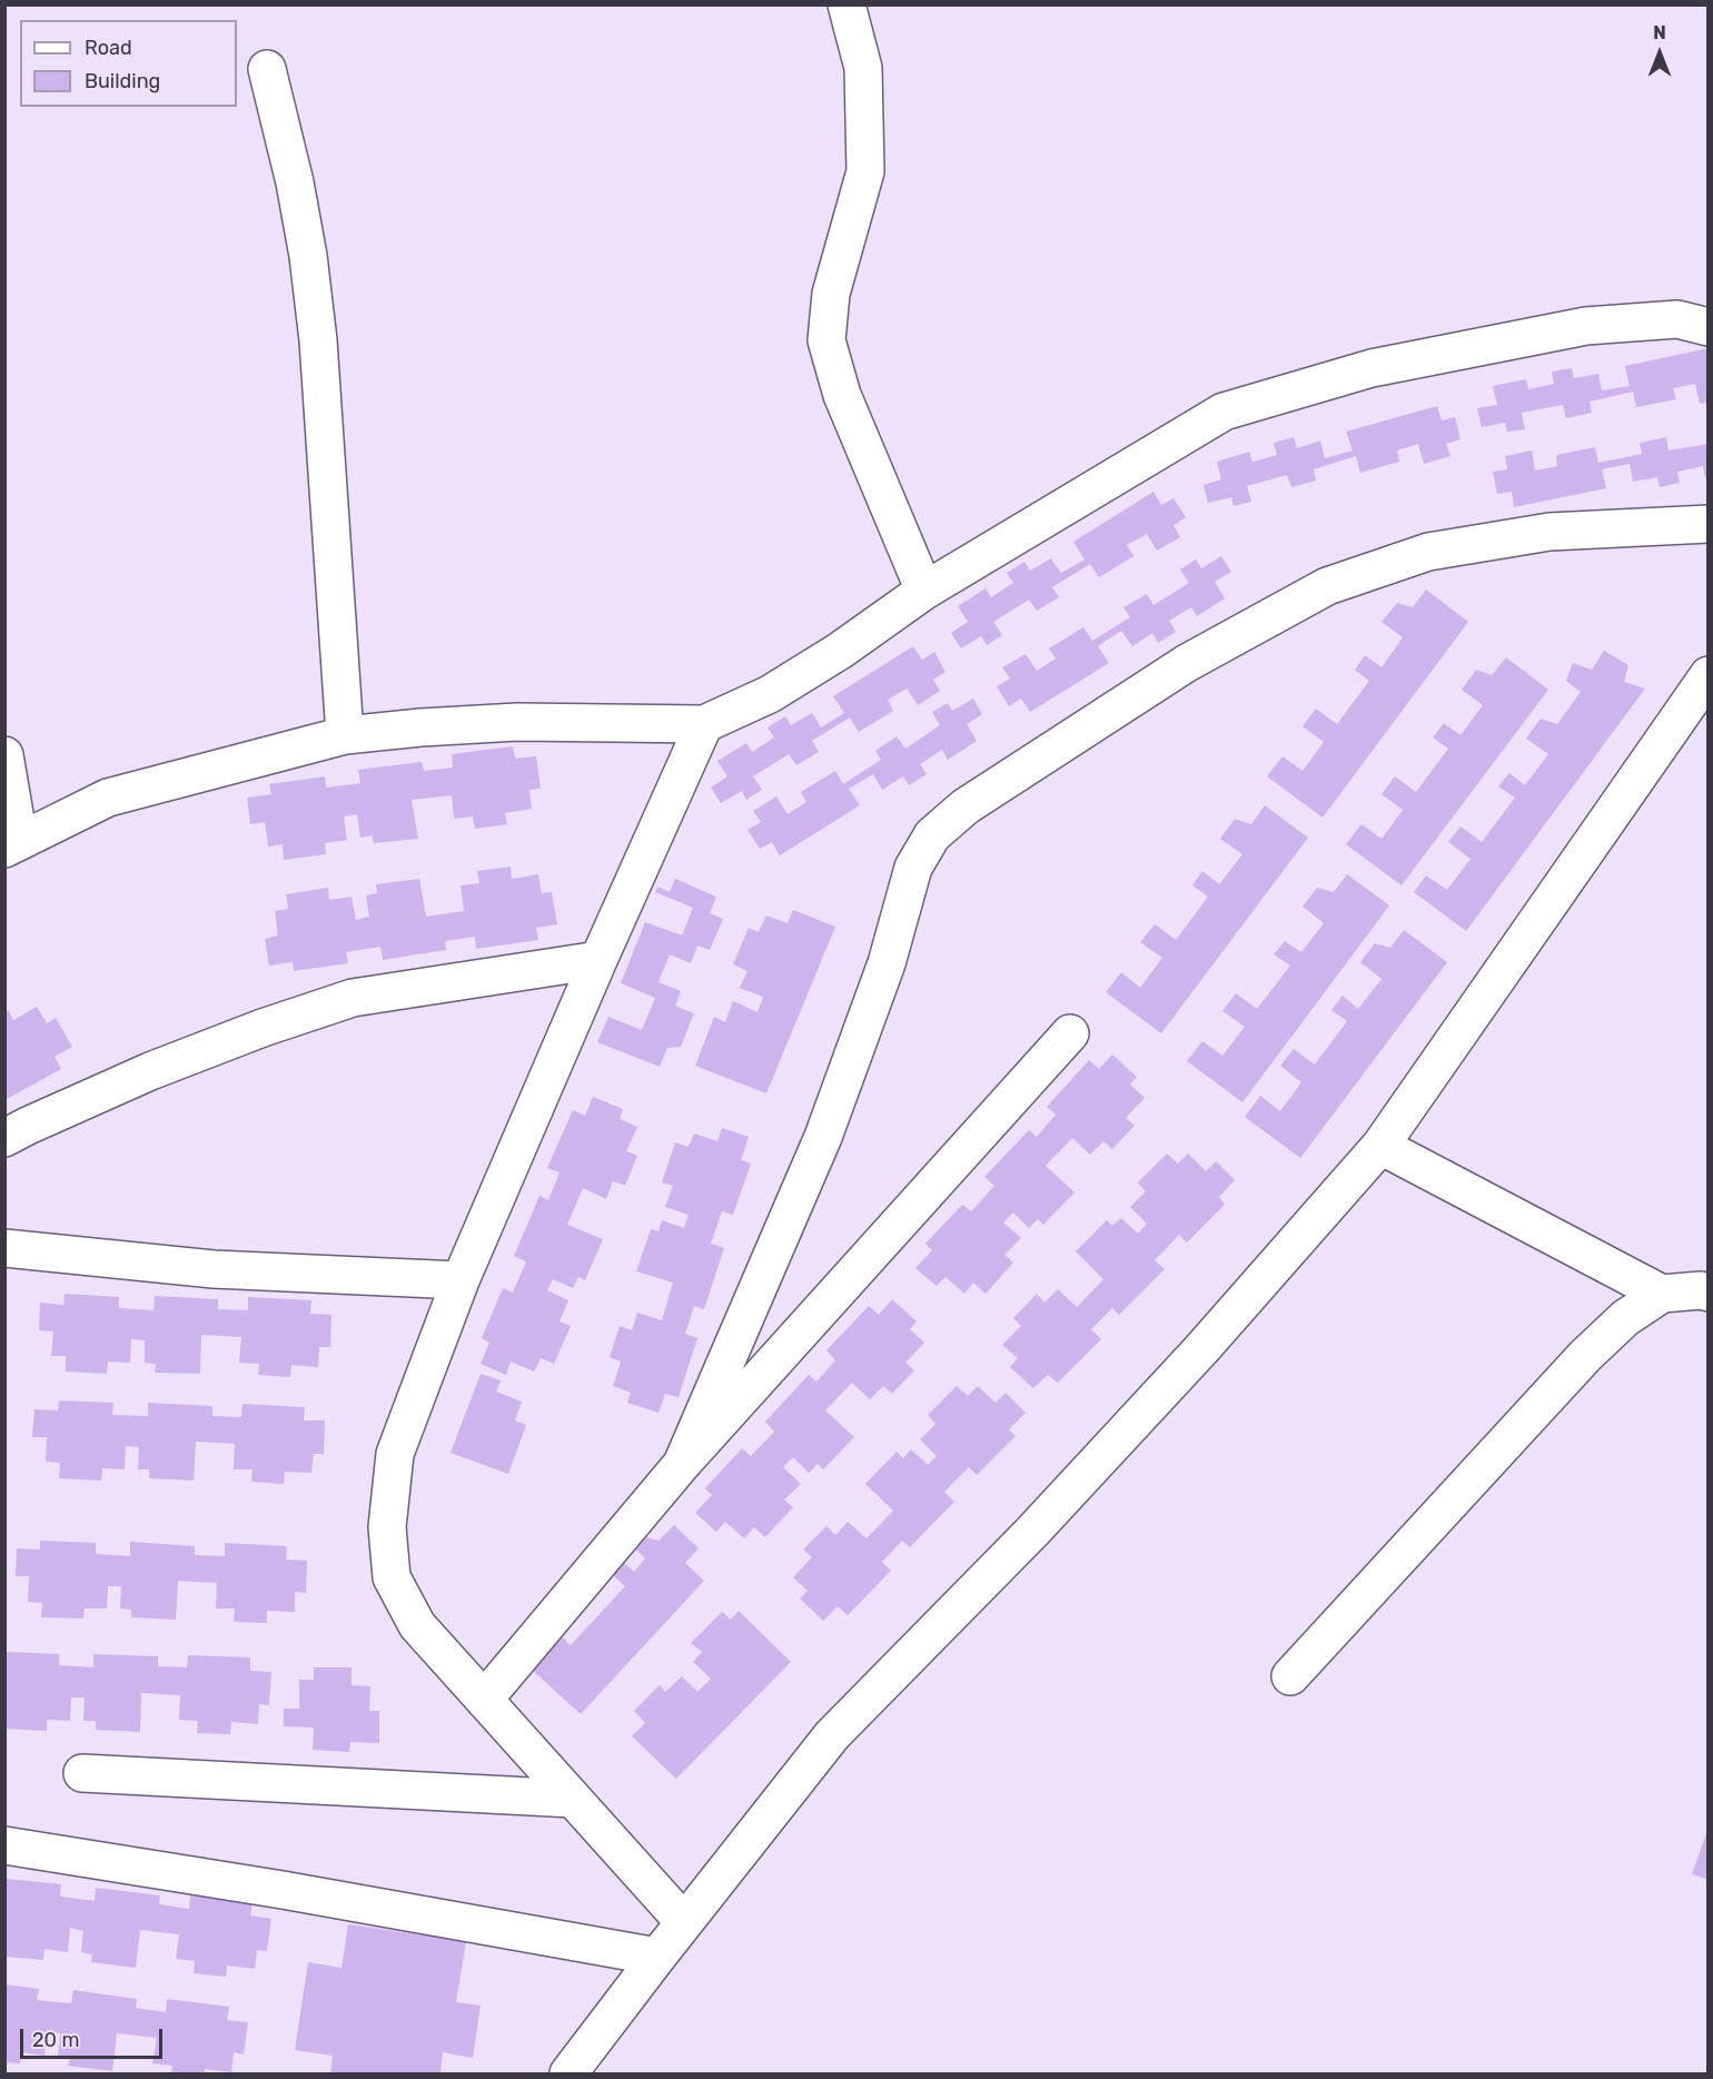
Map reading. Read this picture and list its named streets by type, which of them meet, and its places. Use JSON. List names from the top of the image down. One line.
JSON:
{"legend":["Road","Building"],"scale_bar":"20 m","north":"top"}
